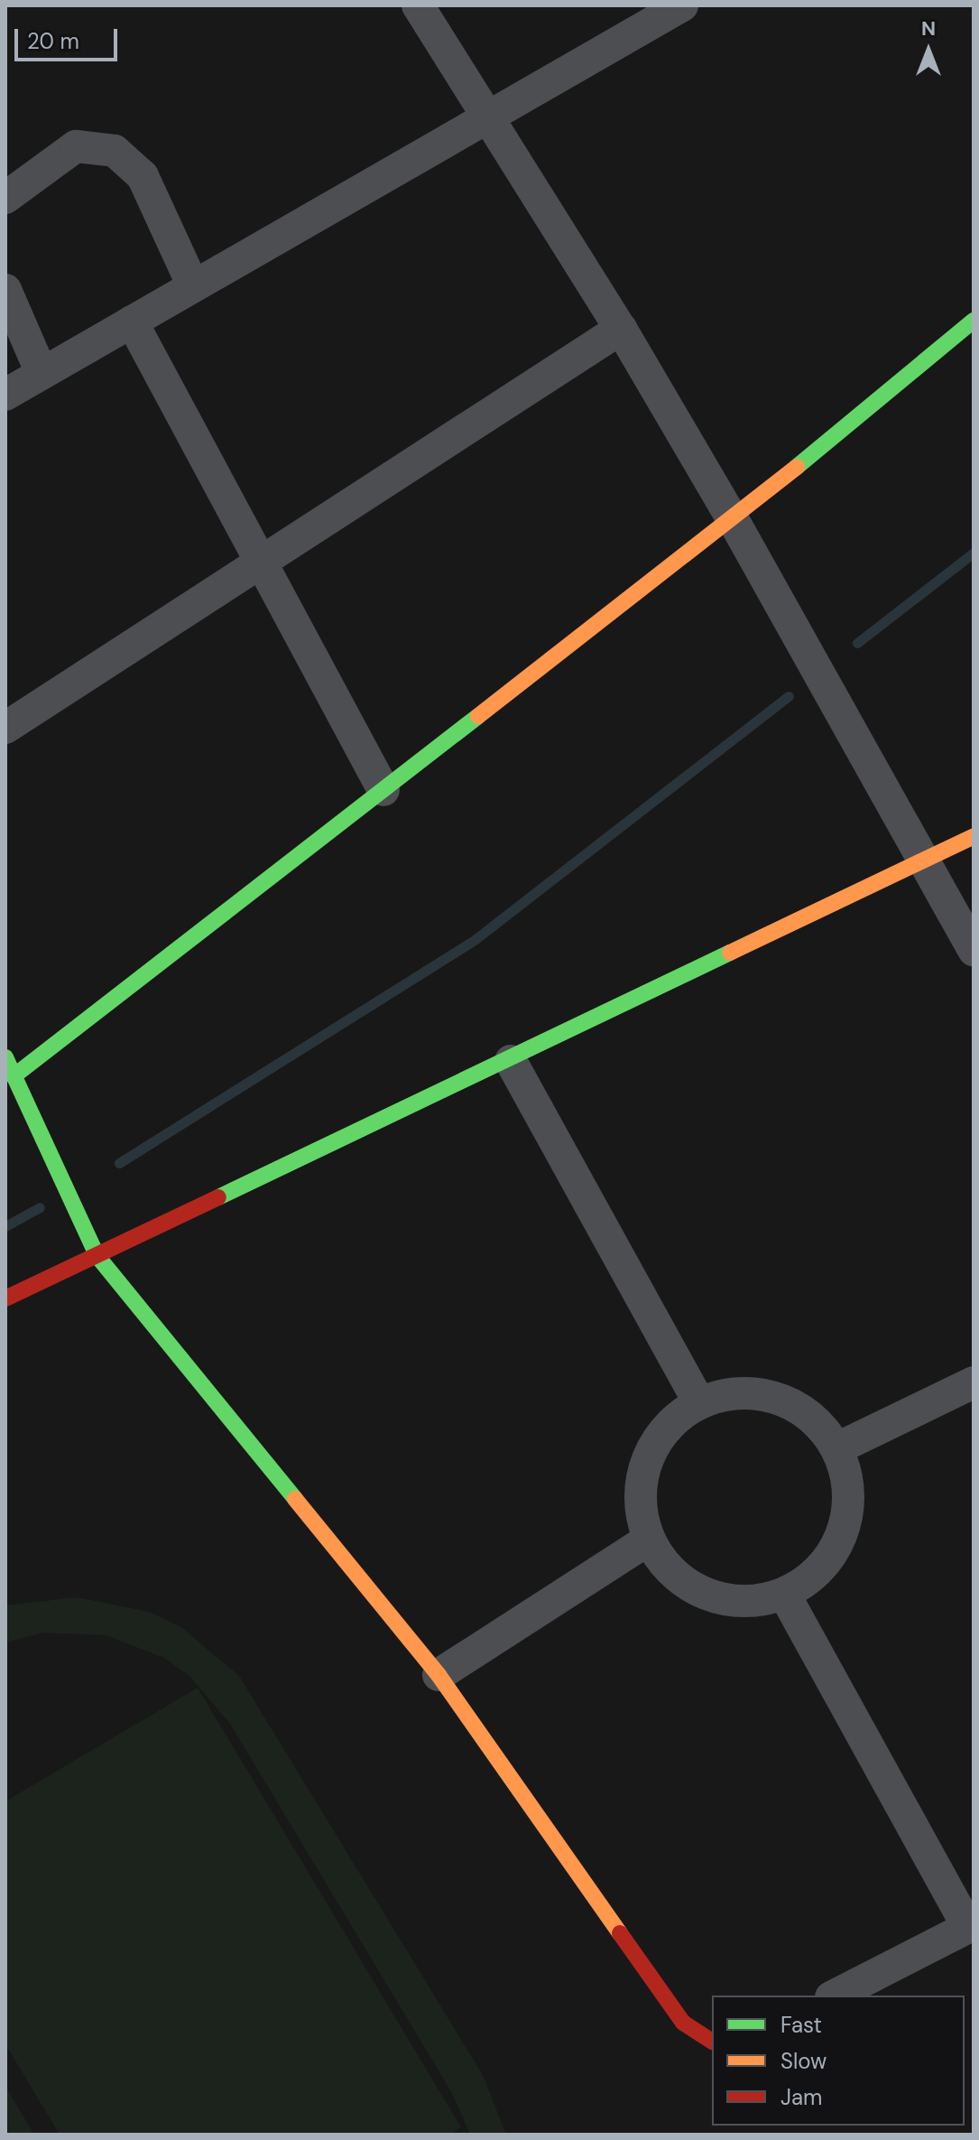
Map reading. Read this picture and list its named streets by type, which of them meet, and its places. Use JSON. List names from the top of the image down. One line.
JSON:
{"legend":["Fast","Slow","Jam"],"scale_bar":"20 m","north":"top"}
